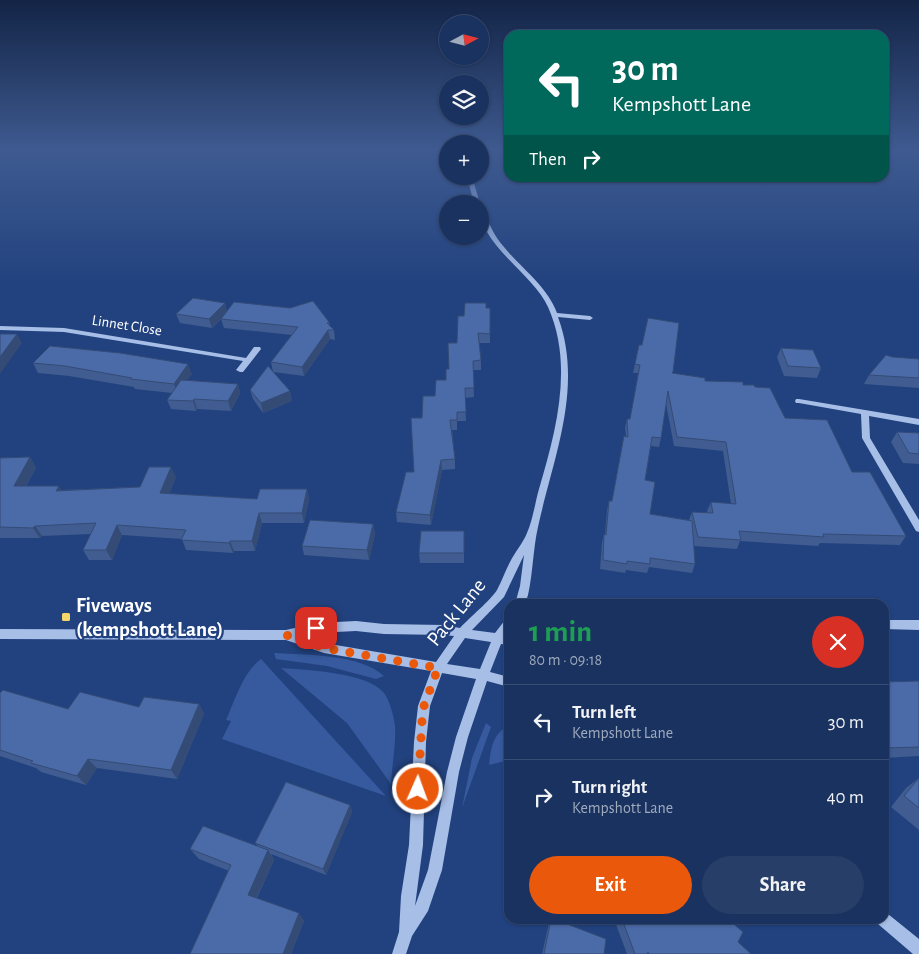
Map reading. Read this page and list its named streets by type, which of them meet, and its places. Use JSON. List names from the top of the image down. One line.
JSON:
{"streets":{"street":["Linnet Close","Pack Lane"]},"places":{"transit":["Fiveways (kempshott Lane)"]},"north":"right","page":{"map_buttons":["+","−"],"turn":["30 m","Kempshott Lane"],"then":"Then","heading":["1 min","80 m · 09:18"],"list":[{"name":"Turn left","note":"Kempshott Lane","value":"30 m"},{"name":"Turn right","note":"Kempshott Lane","value":"40 m"}],"buttons":["Exit","Share"]}}
